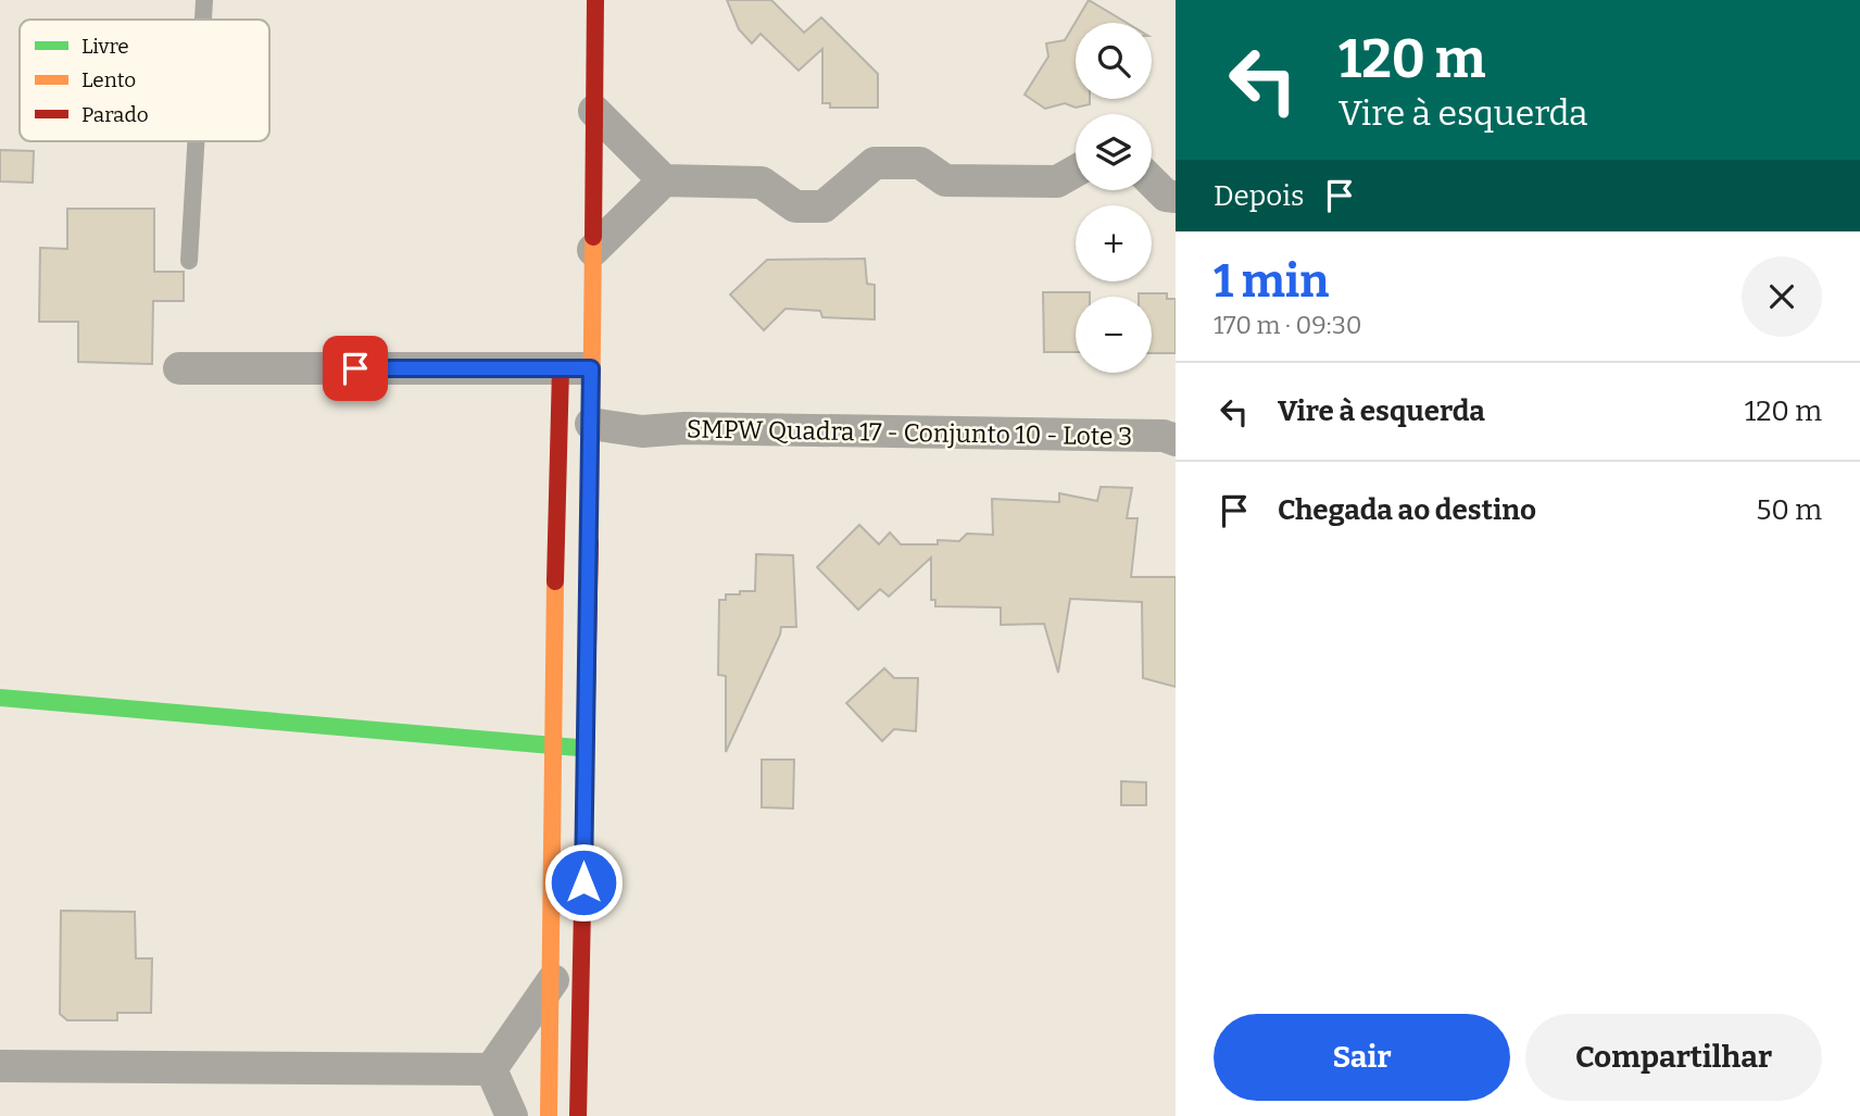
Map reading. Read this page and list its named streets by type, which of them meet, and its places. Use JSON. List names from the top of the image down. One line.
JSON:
{"streets":{"street":["SMPW Quadra 17 - Conjunto 10 - Lote 3"]},"legend":["Livre","Lento","Parado"],"page":{"turn":["120 m","Vire à esquerda"],"map_buttons":["+","−"],"then":"Depois","heading":["1 min","170 m · 09:30"],"list":[{"name":"Vire à esquerda","value":"120 m"},{"name":"Chegada ao destino","value":"50 m"}],"buttons":["Sair","Compartilhar"]}}
